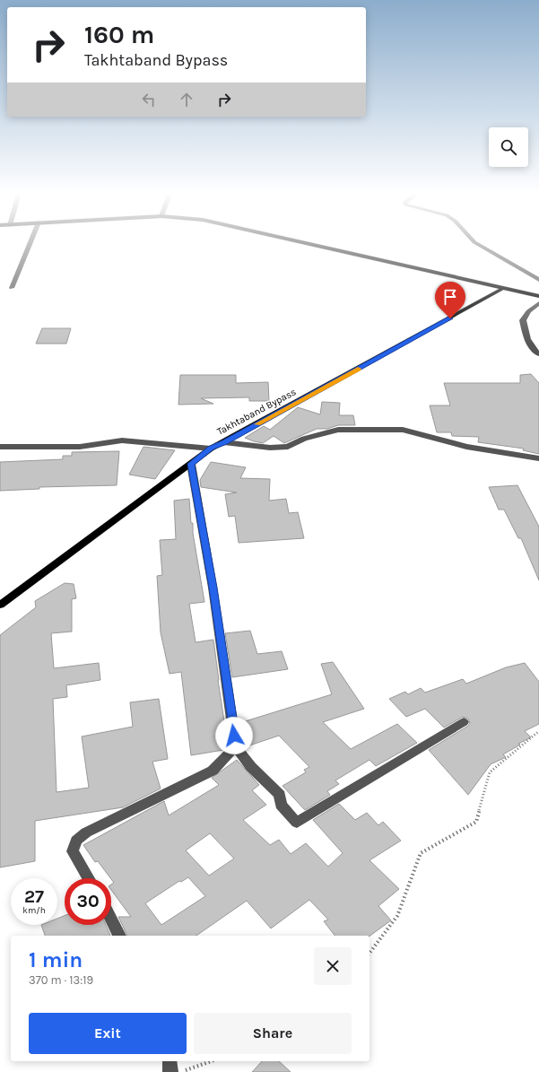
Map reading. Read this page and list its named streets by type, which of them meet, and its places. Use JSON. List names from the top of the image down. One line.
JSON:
{"streets":{"main road":["Takhtaband Bypass"]},"page":{"turn":["160 m","Takhtaband Bypass"],"speed":"27 km/h","limit":"30","heading":["1 min","370 m · 13:19"],"buttons":["Exit","Share"]}}
